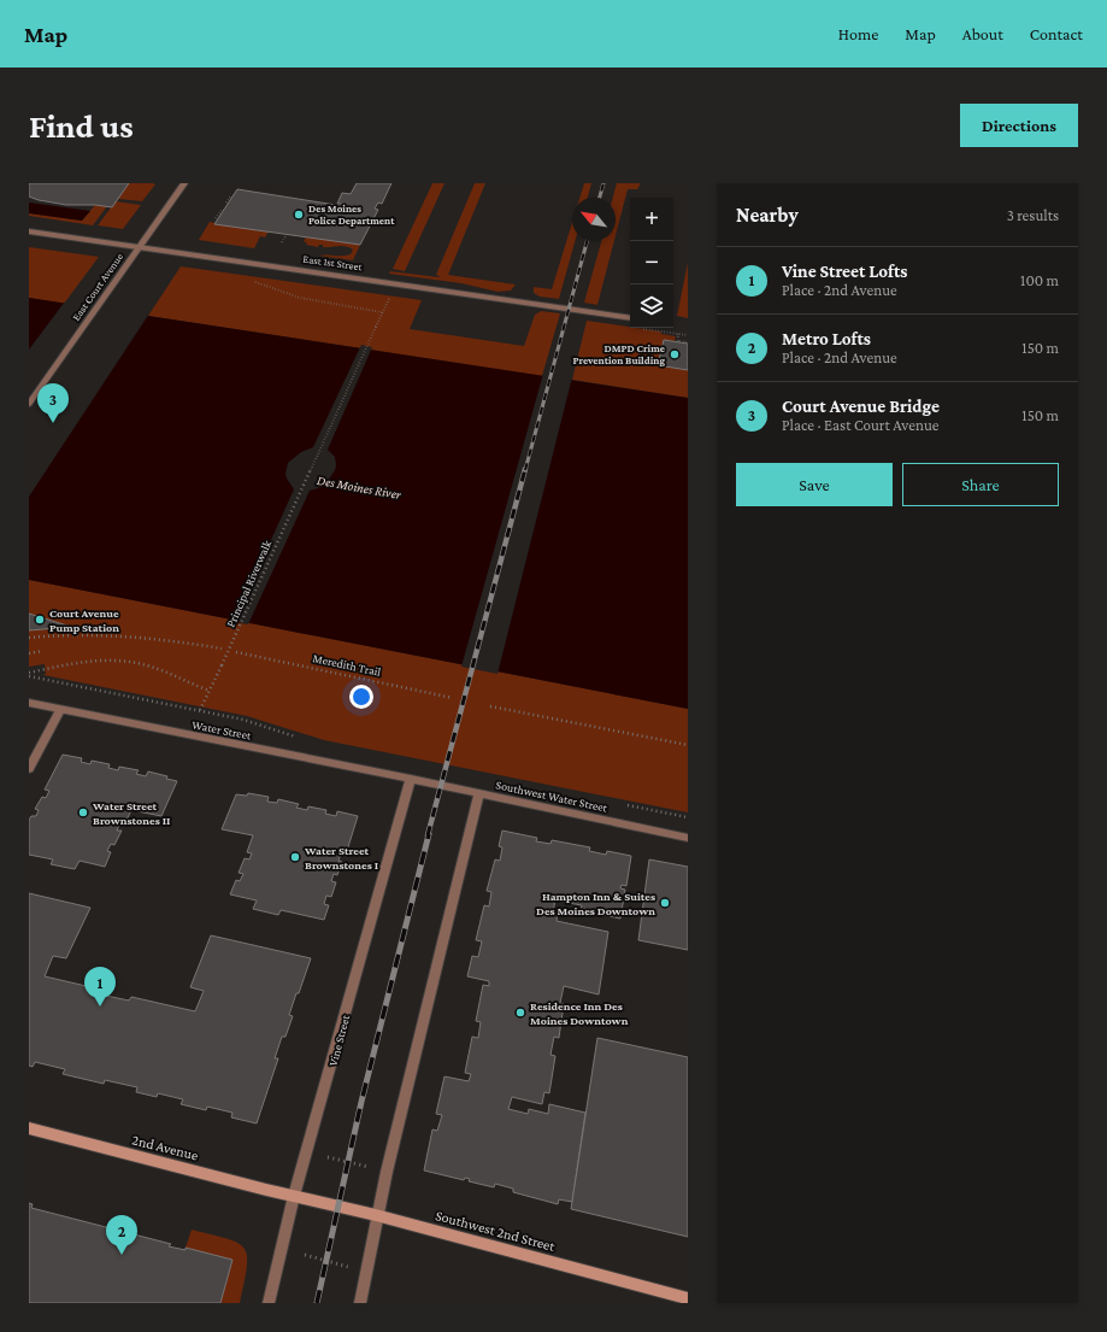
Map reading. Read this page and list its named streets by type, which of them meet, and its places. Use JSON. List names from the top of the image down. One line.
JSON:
{"streets":{"main road":["2nd Avenue","Southwest 2nd Street"],"street":["East 1st Street","East Court Avenue","Water Street","Southwest Water Street","Vine Street"],"path":["Principal Riverwalk","Meredith Trail"]},"crossings":[["East 1st Street","East Court Avenue"],["Water Street","Southwest Water Street"],["Water Street","Vine Street"],["Southwest Water Street","Vine Street"],["Vine Street","2nd Avenue"],["Vine Street","Southwest 2nd Street"],["2nd Avenue","Southwest 2nd Street"]],"water":["Des Moines River"],"places":["Des Moines Police Department","DMPD Crime Prevention Building","Court Avenue Pump Station","Water Street Brownstones II","Water Street Brownstones I","Hampton Inn & Suites Des Moines Downtown","Residence Inn Des Moines Downtown"],"north":"top left","page":{"header":"Map","nav":["Home","Map","About","Contact"],"buttons":["Directions",["Save","Share"]],"title":"Find us","heading":["Nearby","3 results"],"map_buttons":["+","−"],"list":[{"mark":"1","name":"Vine Street Lofts","note":"Place · 2nd Avenue","value":"100 m"},{"mark":"2","name":"Metro Lofts","note":"Place · 2nd Avenue","value":"150 m"},{"mark":"3","name":"Court Avenue Bridge","note":"Place · East Court Avenue","value":"150 m"}],"pins":["3","1","2"]}}
